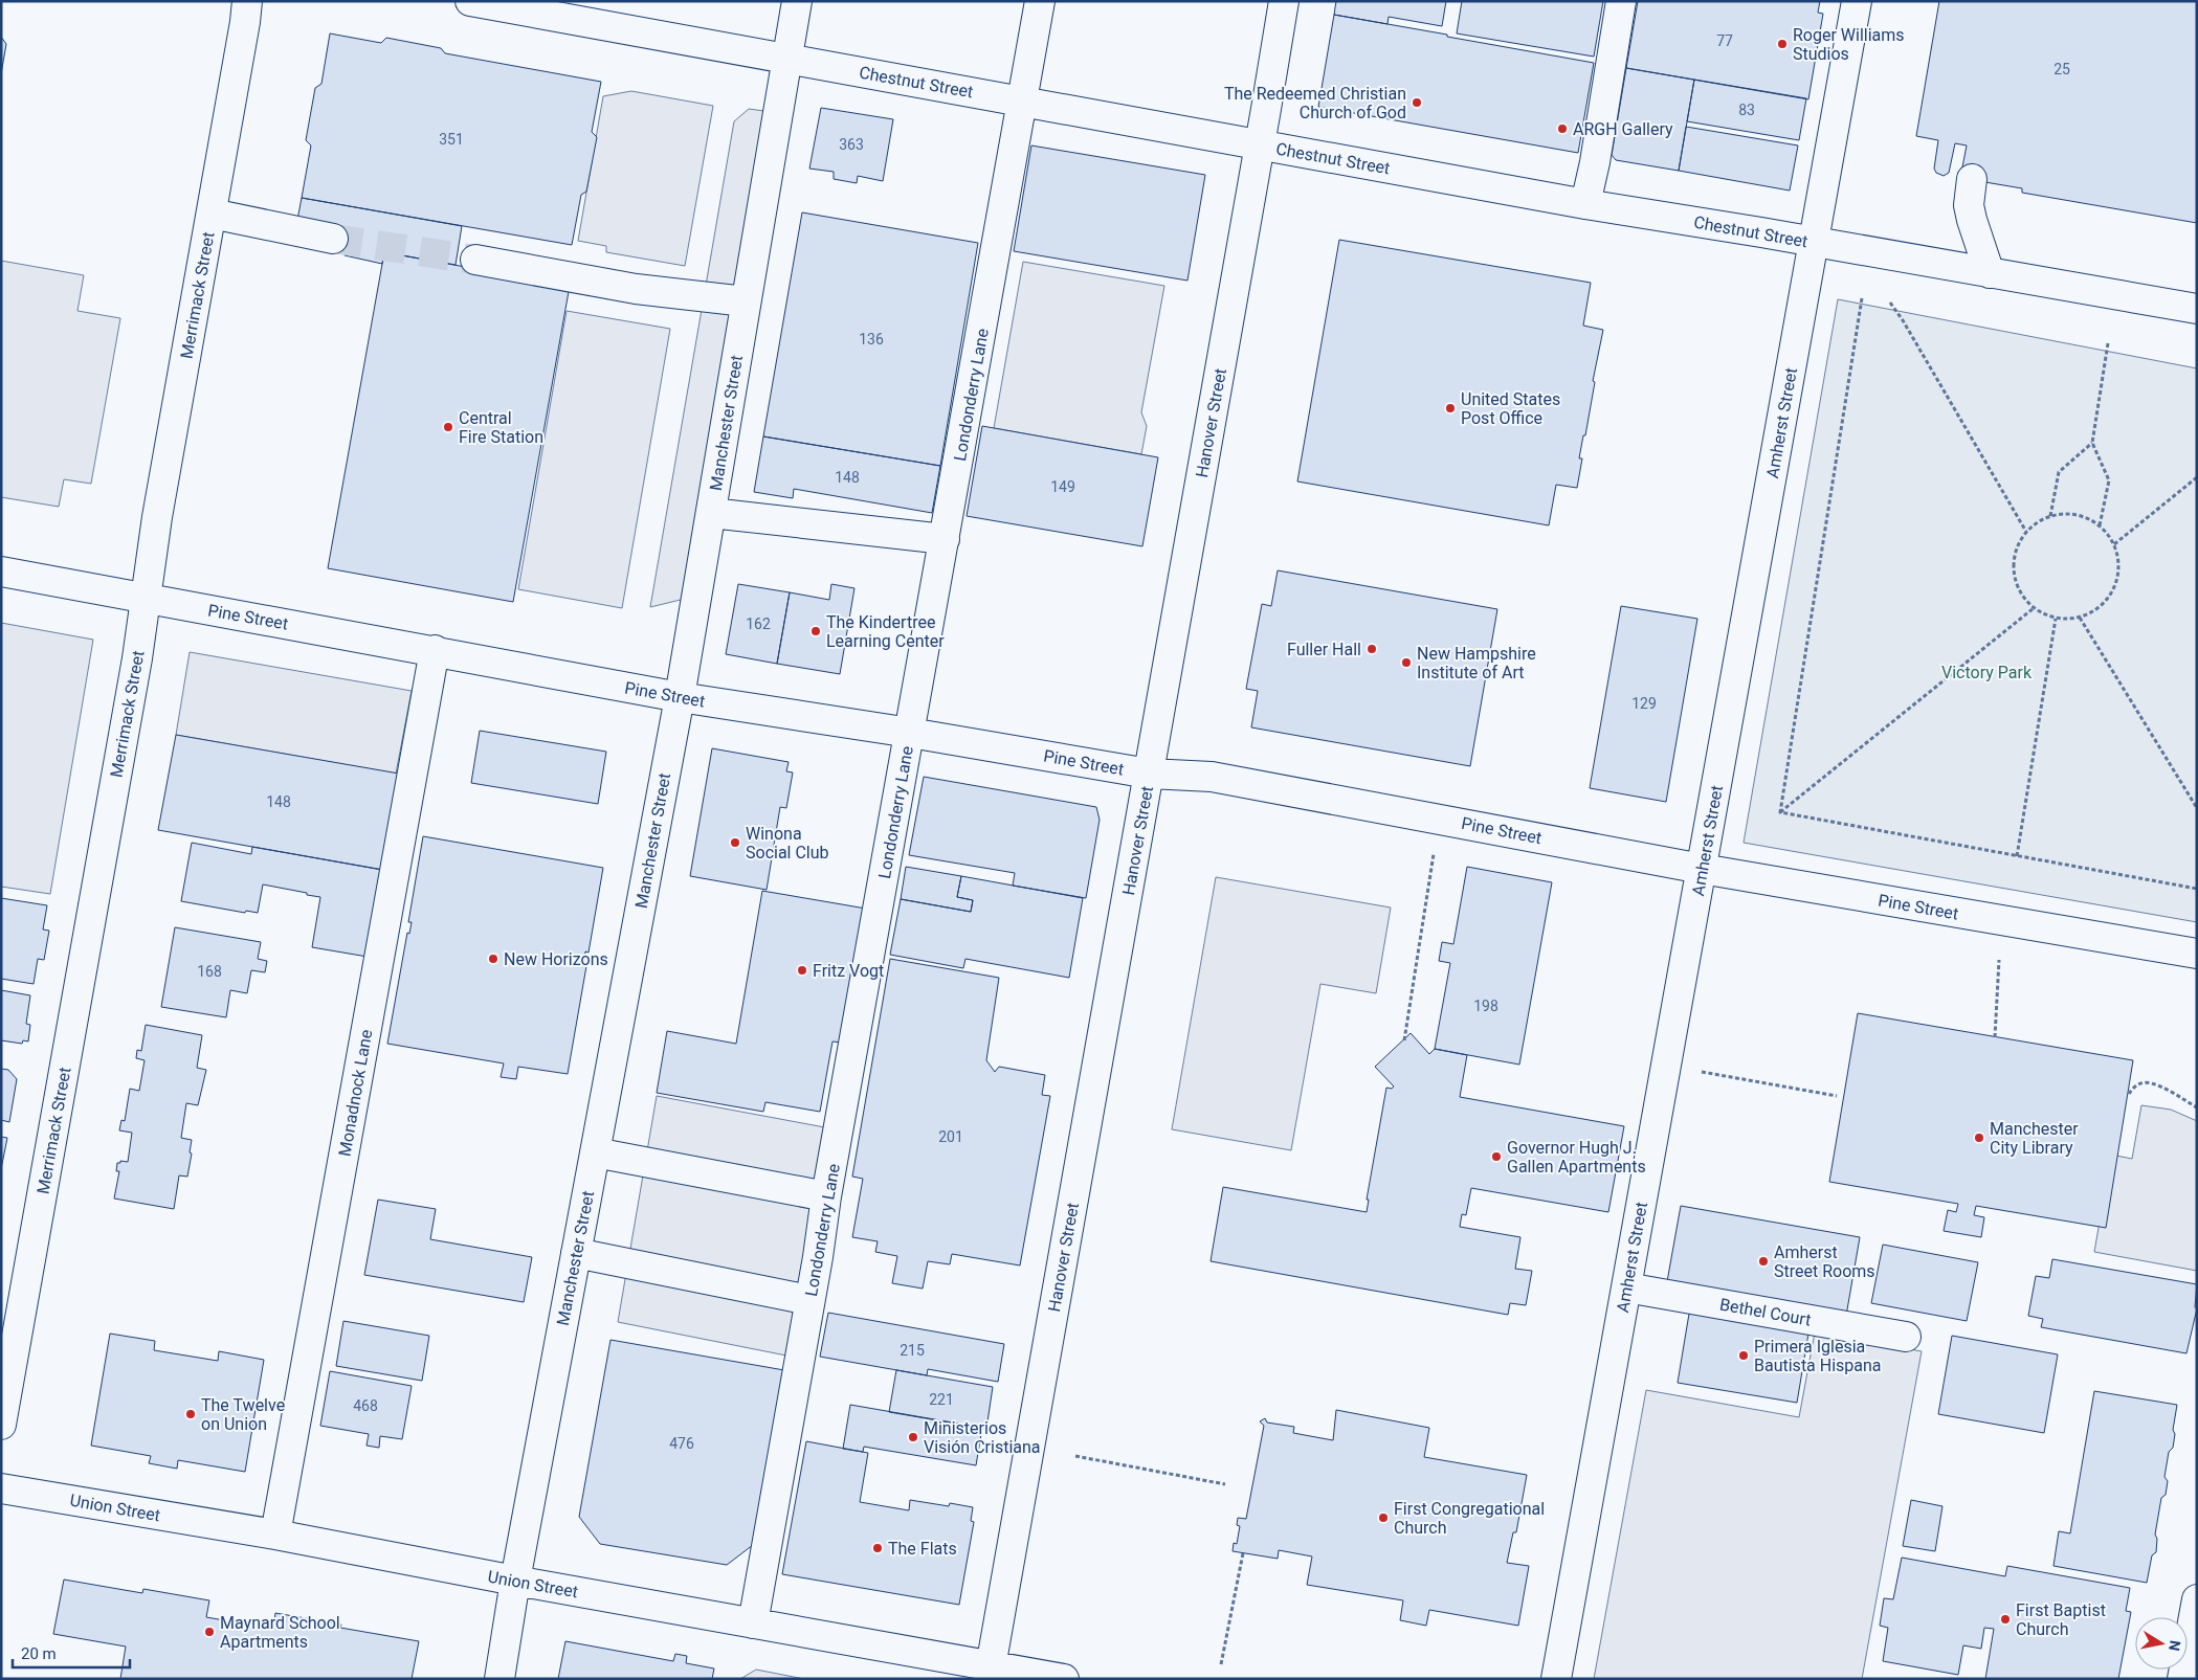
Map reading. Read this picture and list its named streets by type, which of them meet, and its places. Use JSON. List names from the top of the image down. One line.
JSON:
{"streets":{"street":["Chestnut Street","Merrimack Street","Londonderry Lane","Manchester Street","Hanover Street","Amherst Street","Pine Street","Monadnock Lane","Bethel Court","Union Street"]},"crossings":[["Chestnut Street","Londonderry Lane"],["Chestnut Street","Manchester Street"],["Chestnut Street","Hanover Street"],["Chestnut Street","Amherst Street"],["Merrimack Street","Pine Street"],["Londonderry Lane","Pine Street"],["Londonderry Lane","Union Street"],["Manchester Street","Pine Street"],["Manchester Street","Union Street"],["Hanover Street","Pine Street"],["Hanover Street","Union Street"],["Amherst Street","Pine Street"],["Amherst Street","Bethel Court"],["Pine Street","Monadnock Lane"],["Monadnock Lane","Union Street"]],"parks":["Victory Park"],"places":["Roger Williams Studios","The Redeemed Christian Church of God","ARGH Gallery","United States Post Office","Central Fire Station","The Kindertree Learning Center","Fuller Hall","New Hampshire Institute of Art","Winona Social Club","New Horizons","Fritz Vogt","Manchester City Library","Governor Hugh J. Gallen Apartments","Amherst Street Rooms","Primera Iglesia Bautista Hispana","The Twelve on Union","Ministerios Visión Cristiana","First Congregational Church","The Flats","First Baptist Church","Maynard School Apartments"],"house_numbers":["77","25","83","351","363","136","148","149","162","129","148","168","198","201","215","221","468","476"],"scale_bar":"20 m","north":"right"}
